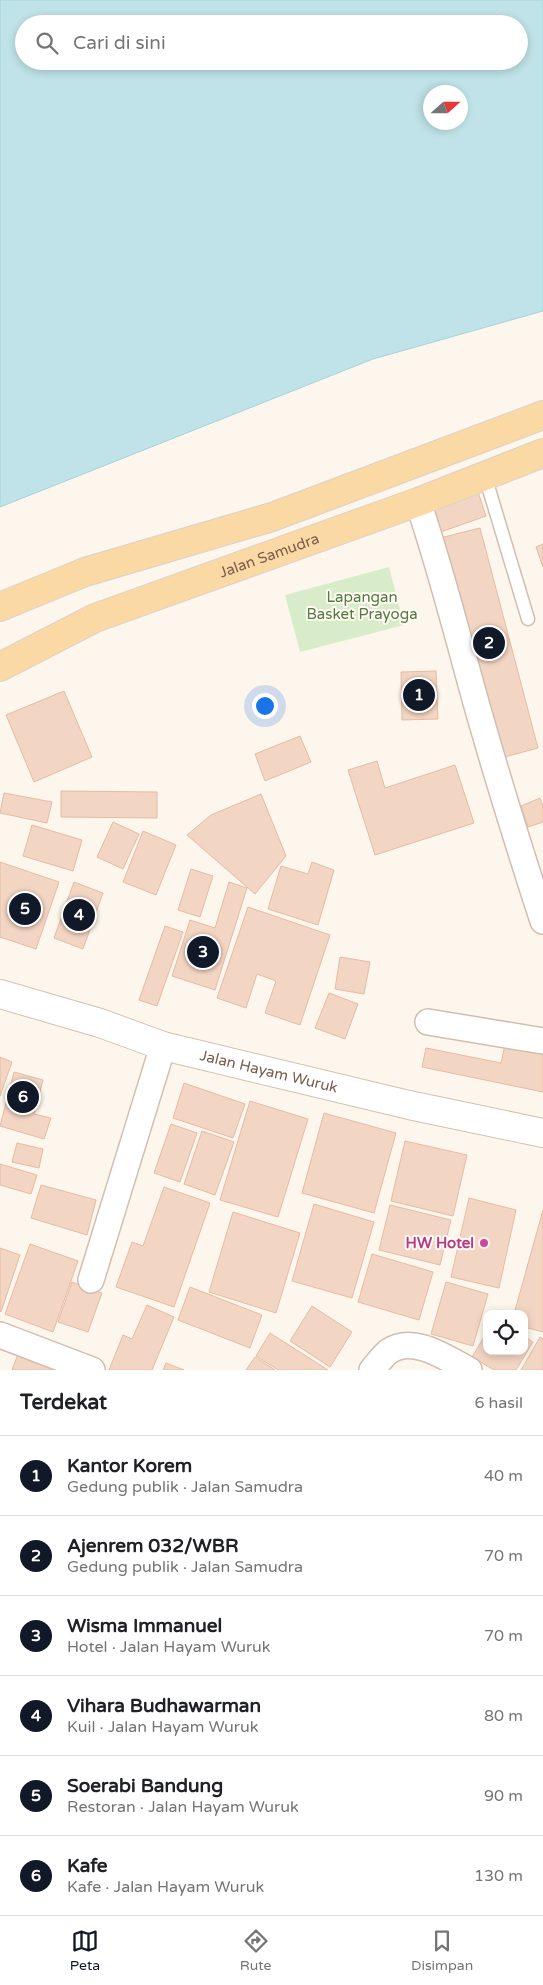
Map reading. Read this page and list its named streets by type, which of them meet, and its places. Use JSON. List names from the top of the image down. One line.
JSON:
{"streets":{"main road":["Jalan Samudra","Jalan Hayam Wuruk"]},"parks":["Lapangan Basket Prayoga"],"places":["HW Hotel"],"north":"right","page":{"search":"Cari di sini","pins":["2","1","5","4","3","6"],"heading":["Terdekat","6 hasil"],"list":[{"mark":"1","name":"Kantor Korem","note":"Gedung publik · Jalan Samudra","value":"40 m"},{"mark":"2","name":"Ajenrem 032/WBR","note":"Gedung publik · Jalan Samudra","value":"70 m"},{"mark":"3","name":"Wisma Immanuel","note":"Hotel · Jalan Hayam Wuruk","value":"70 m"},{"mark":"4","name":"Vihara Budhawarman","note":"Kuil · Jalan Hayam Wuruk","value":"80 m"},{"mark":"5","name":"Soerabi Bandung","note":"Restoran · Jalan Hayam Wuruk","value":"90 m"},{"mark":"6","name":"Kafe","note":"Kafe · Jalan Hayam Wuruk","value":"130 m"}],"nav":["Peta","Rute","Disimpan"]}}
